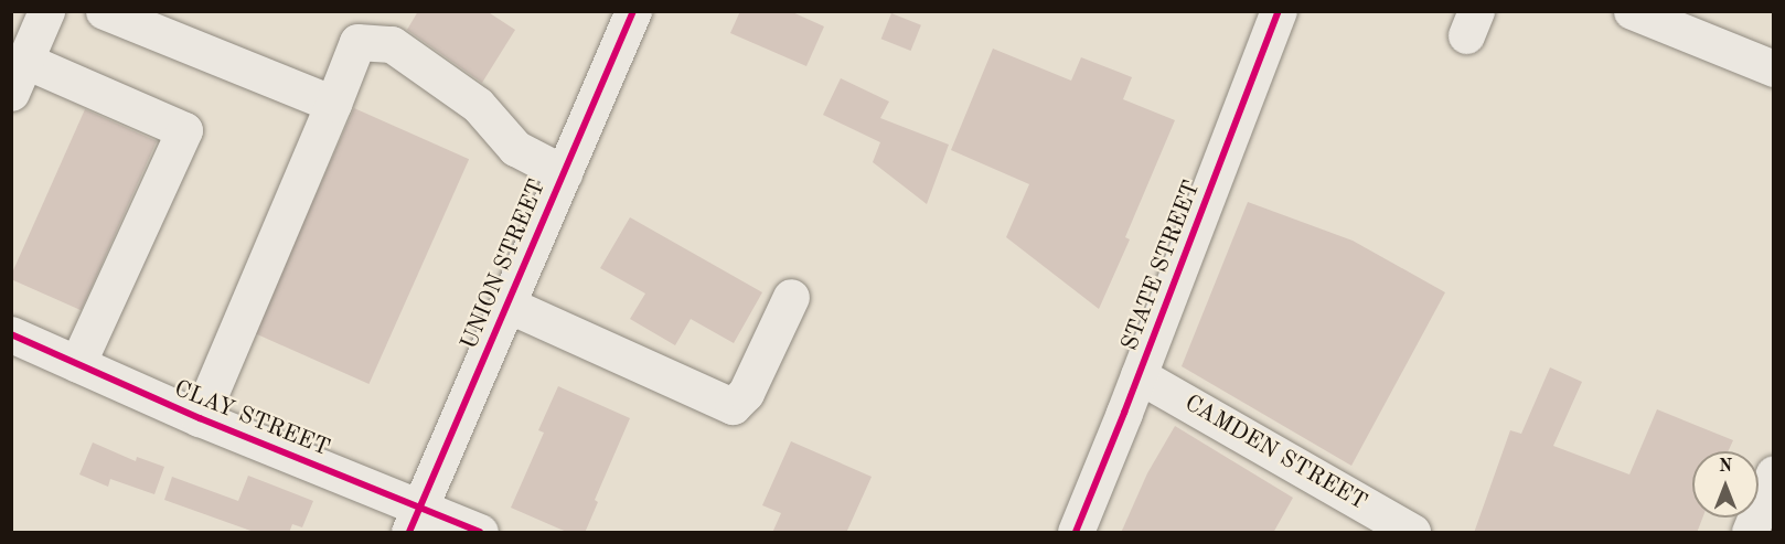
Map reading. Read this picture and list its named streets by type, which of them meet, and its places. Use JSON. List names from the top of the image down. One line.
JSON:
{"streets":{"street":["UNION STREET","STATE STREET","CLAY STREET","CAMDEN STREET"]},"crossings":[["UNION STREET","CLAY STREET"],["STATE STREET","CAMDEN STREET"]],"north":"top"}
